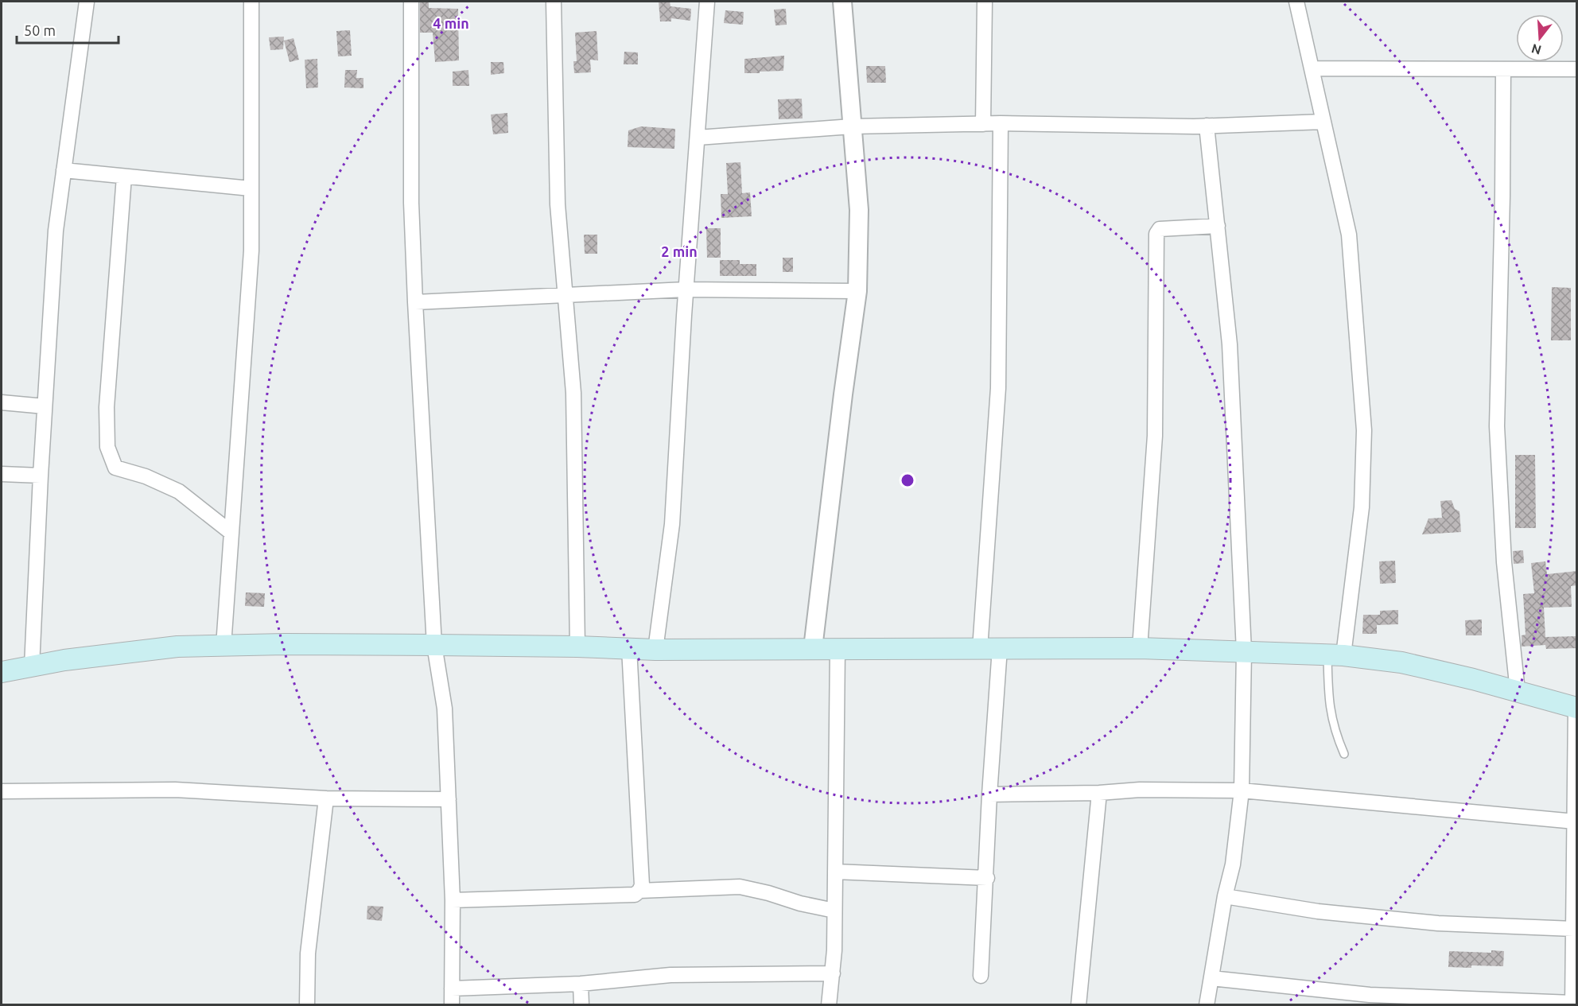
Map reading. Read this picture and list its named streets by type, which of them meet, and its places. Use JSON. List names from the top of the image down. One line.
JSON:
{"scale_bar":"50 m","north":"bottom","rings":["4 min","2 min"]}
